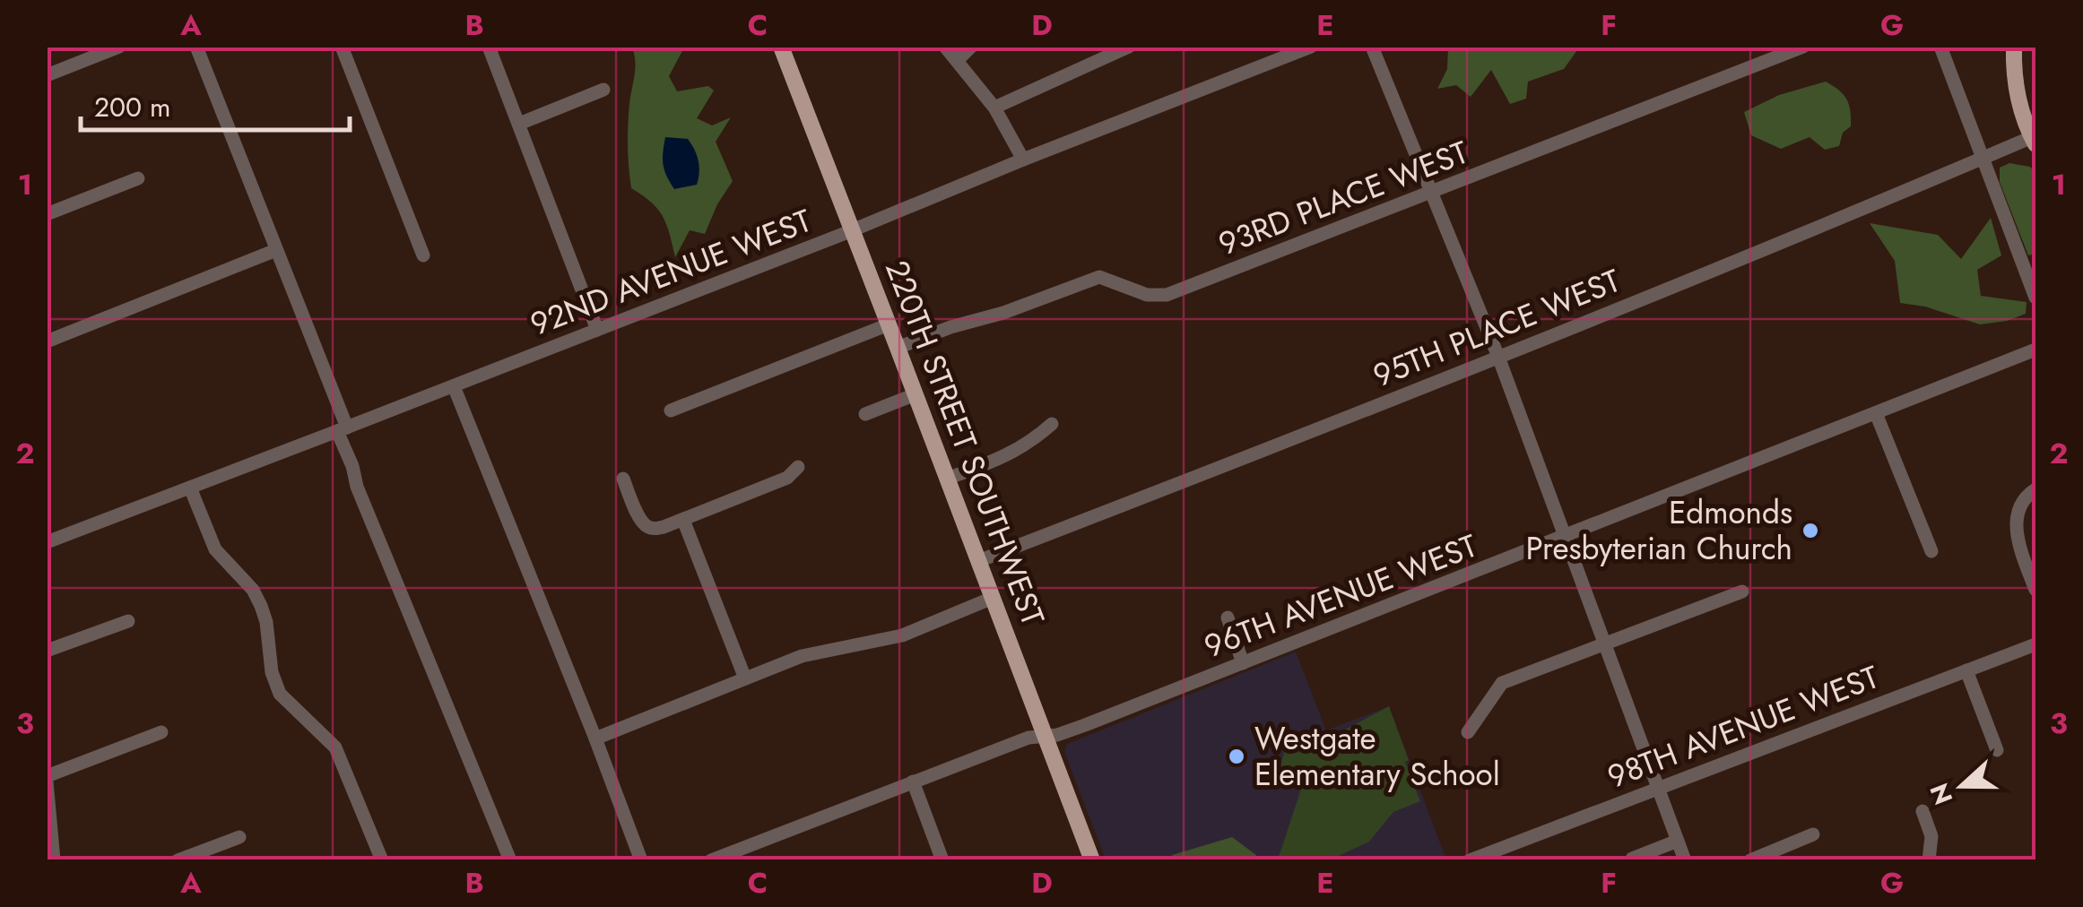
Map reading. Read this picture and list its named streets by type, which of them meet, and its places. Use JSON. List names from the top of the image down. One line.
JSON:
{"streets":{"main road":["220TH STREET SOUTHWEST"],"street":["93RD PLACE WEST","92ND AVENUE WEST","95TH PLACE WEST","96TH AVENUE WEST","98TH AVENUE WEST"]},"crossings":[["93RD PLACE WEST","220TH STREET SOUTHWEST"],["92ND AVENUE WEST","220TH STREET SOUTHWEST"],["95TH PLACE WEST","220TH STREET SOUTHWEST"],["220TH STREET SOUTHWEST","96TH AVENUE WEST"]],"places":["Edmonds Presbyterian Church","Westgate Elementary School"],"scale_bar":"200 m","north":"left","grid":{"columns":["A","B","C","D","E","F","G"],"rows":["1","2","3"]}}
